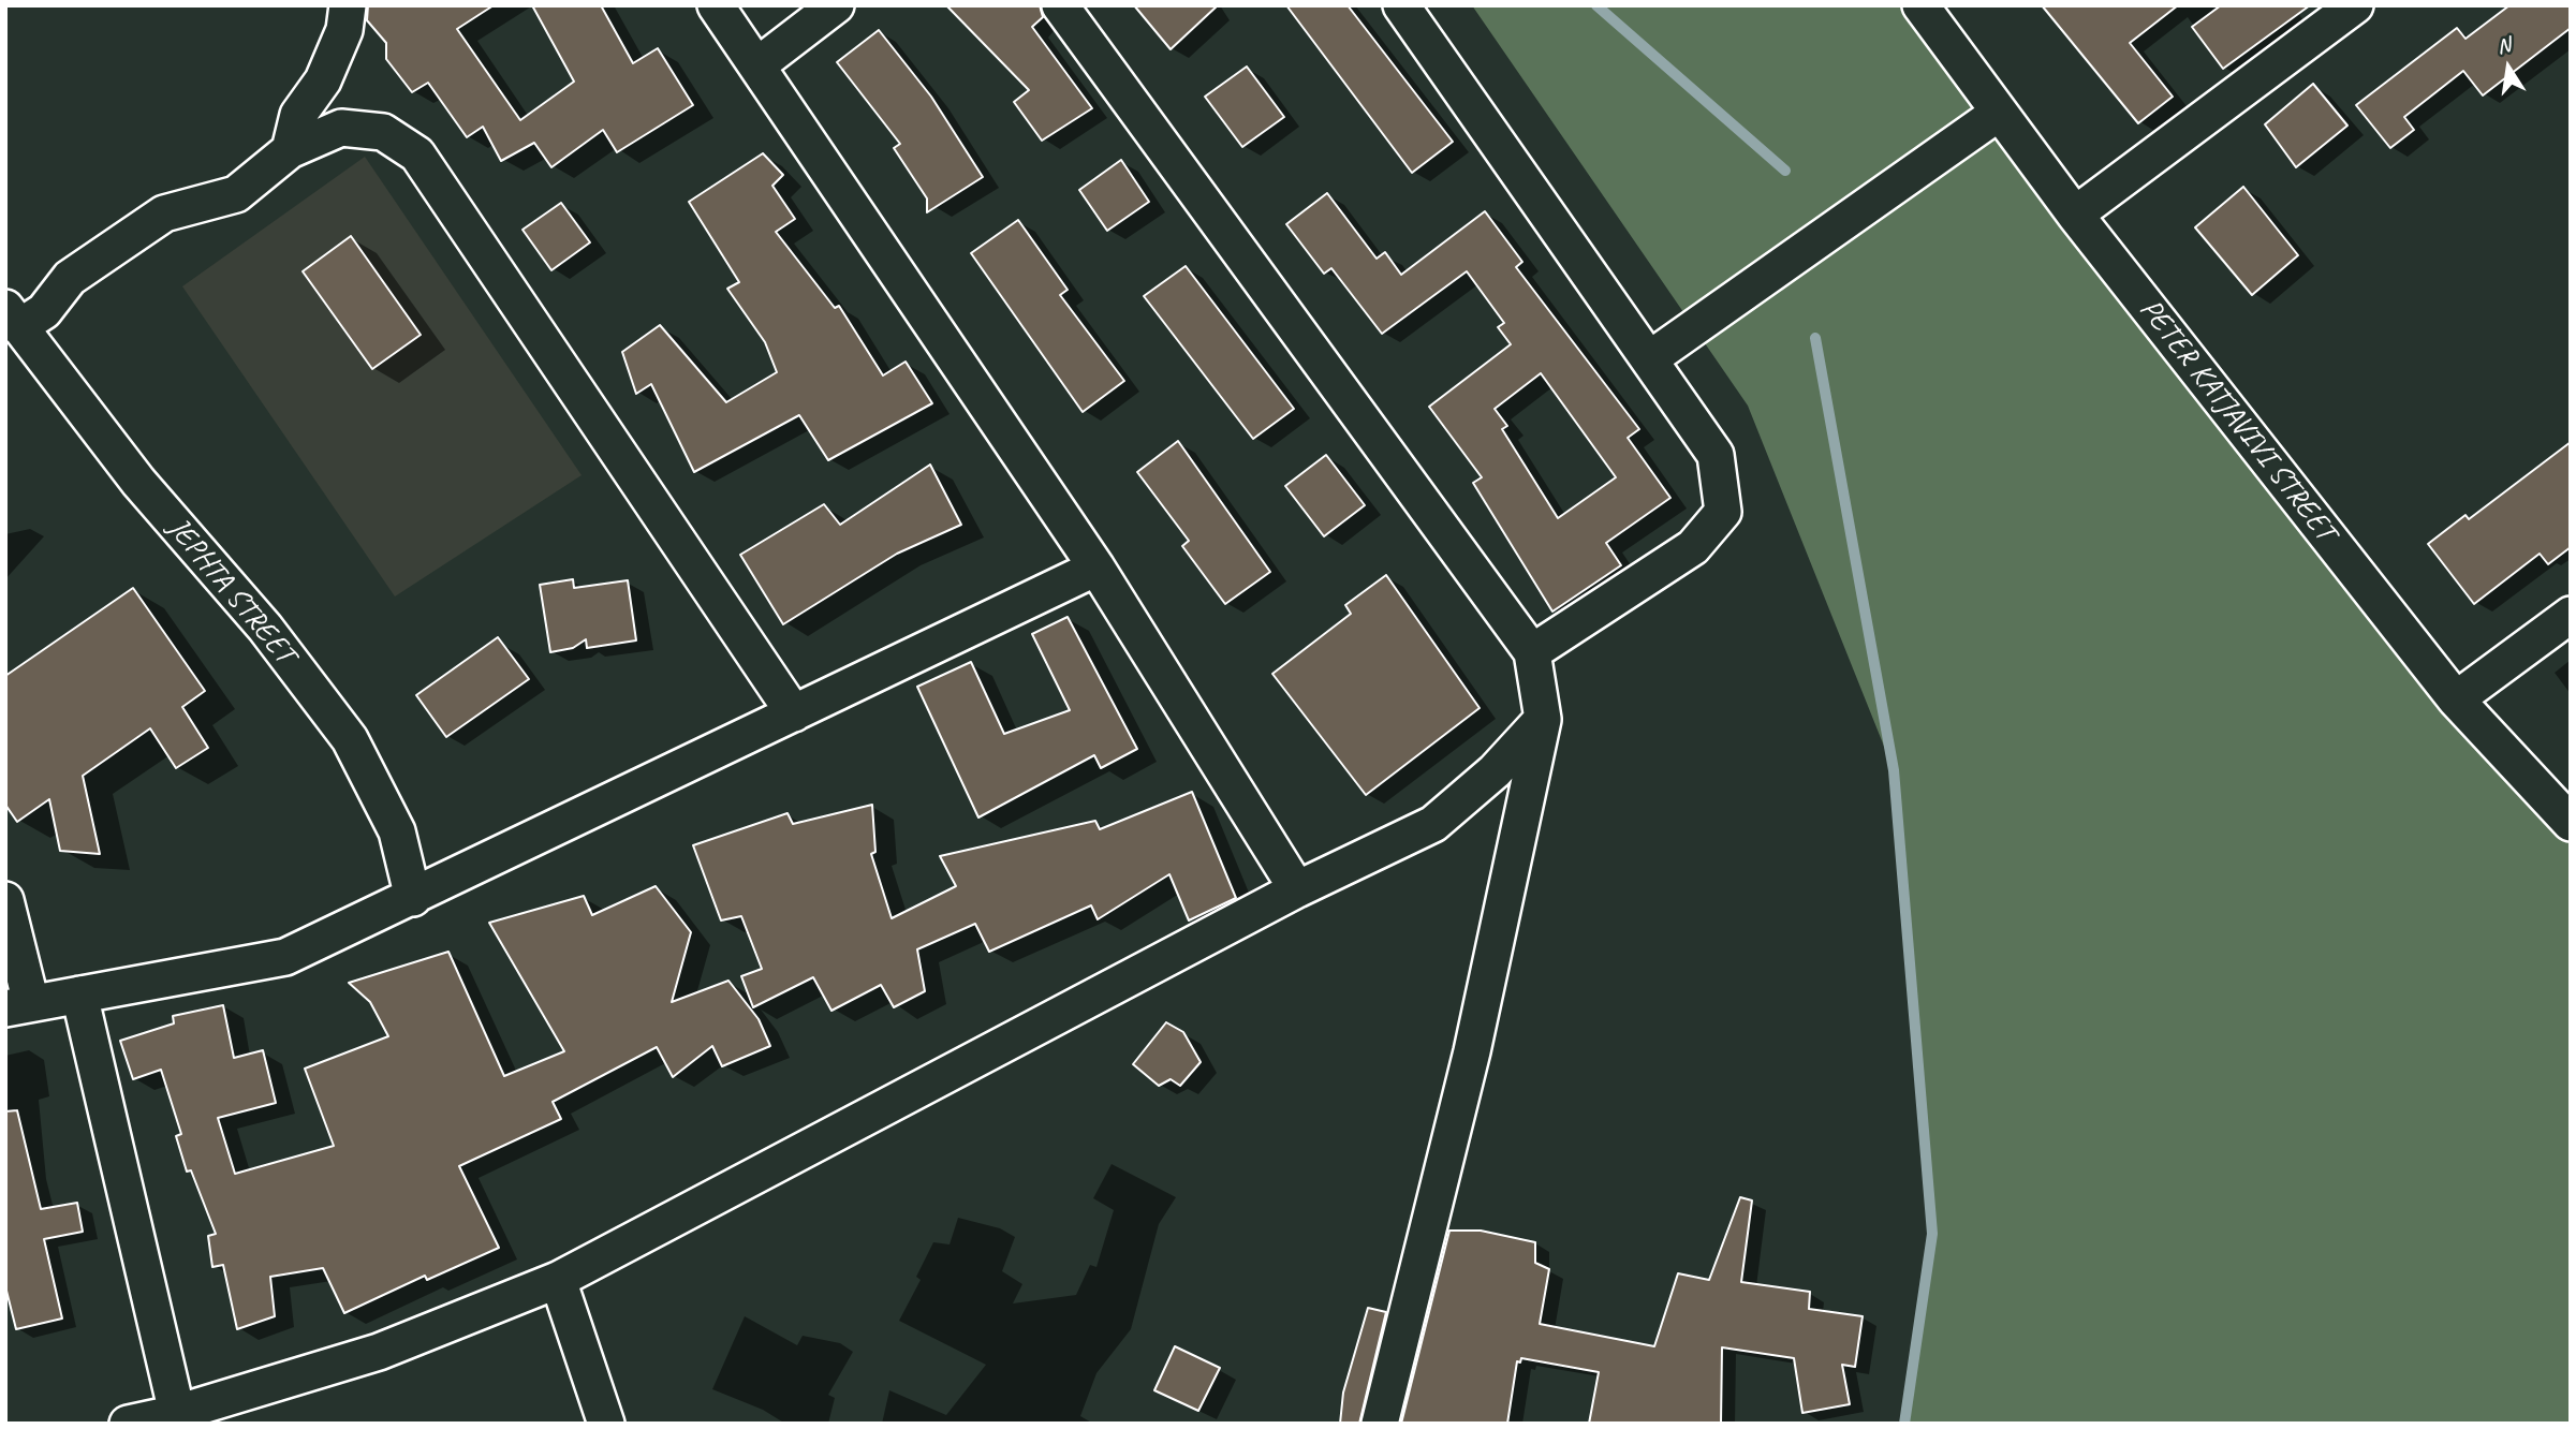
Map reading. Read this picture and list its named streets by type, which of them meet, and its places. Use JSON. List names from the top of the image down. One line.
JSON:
{"streets":{"street":["PETER KATJAVIVI STREET","JEPHTA STREET"]},"north":"top"}
